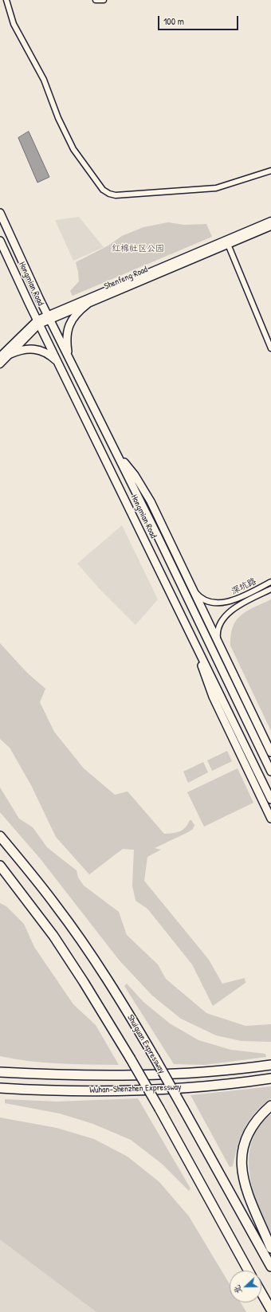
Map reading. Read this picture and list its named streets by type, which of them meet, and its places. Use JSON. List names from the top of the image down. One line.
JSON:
{"streets":{"highway":["Shuiguan Expressway","Wuhan-Shenzhen Expressway"],"main road":["Hongmian Road"],"street":["Shenfeng Road","深坑路"]},"crossings":[["Shenfeng Road","Hongmian Road"]],"parks":["红棉社区公园"],"scale_bar":"100 m","north":"left"}
